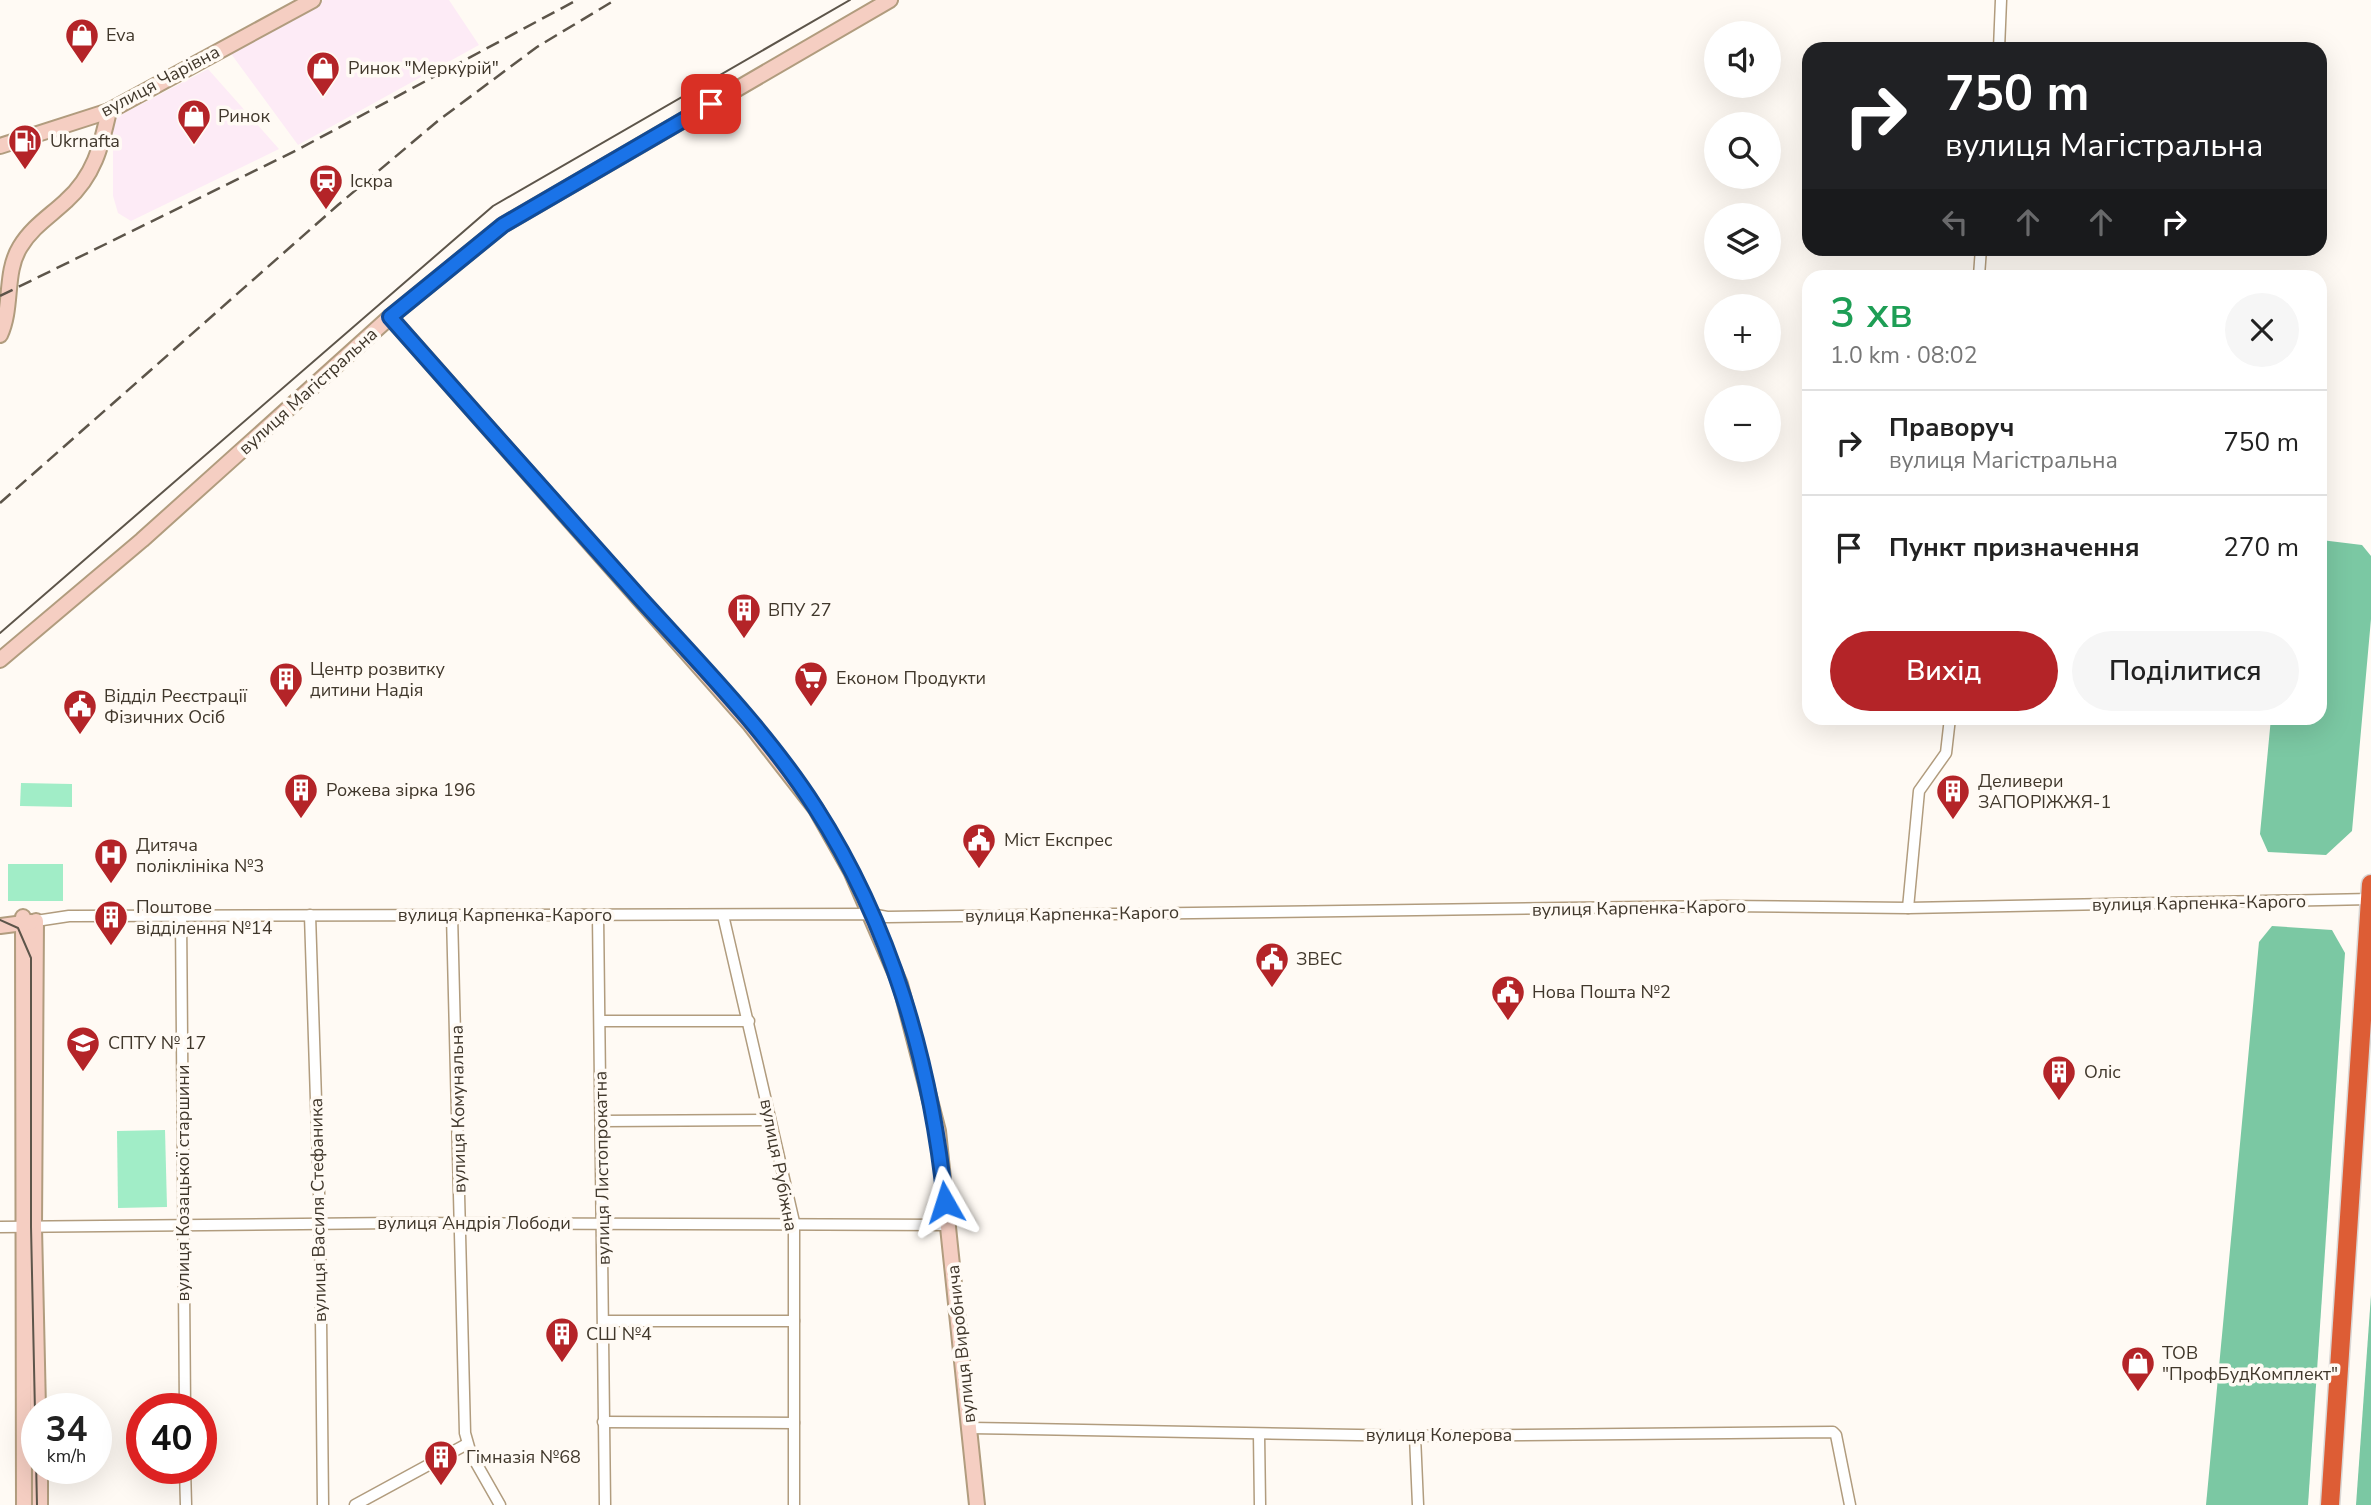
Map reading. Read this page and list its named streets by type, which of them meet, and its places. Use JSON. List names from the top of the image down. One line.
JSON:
{"streets":{"street":["вулиця Чарівна","вулиця Магістральна","вулиця Карпенка-Карого","вулиця Комунальна","вулиця Рубіжна","вулиця Листопрокатна","вулиця Козацької старшини","вулиця Василя Стефаника","вулиця Андрія Лободи","вулиця Виробнича","вулиця Колерова"]},"crossings":[["вулиця Магістральна","вулиця Виробнича"],["вулиця Карпенка-Карого","вулиця Комунальна"],["вулиця Карпенка-Карого","вулиця Рубіжна"],["вулиця Карпенка-Карого","вулиця Листопрокатна"],["вулиця Карпенка-Карого","вулиця Козацької старшини"],["вулиця Карпенка-Карого","вулиця Василя Стефаника"],["вулиця Карпенка-Карого","вулиця Виробнича"],["вулиця Комунальна","вулиця Андрія Лободи"],["вулиця Рубіжна","вулиця Андрія Лободи"],["вулиця Листопрокатна","вулиця Андрія Лободи"],["вулиця Козацької старшини","вулиця Андрія Лободи"],["вулиця Василя Стефаника","вулиця Андрія Лободи"],["вулиця Андрія Лободи","вулиця Виробнича"],["вулиця Виробнича","вулиця Колерова"]],"places":{"shop":["Eva","Ринок \"Меркурій\"","Ринок","ТОВ \"ПрофБудКомплект\""],"fuel station":["Ukrnafta"],"station":["Іскра"],"building":["ВПУ 27","Центр розвитку дитини Надія","Рожева зірка 196","Деливери ЗАПОРІЖЖЯ-1","Поштове відділення №14","Оліс","СШ №4","Гімназія №68"],"supermarket":["Економ Продукти"],"public building":["Відділ Реєстрації Фізичних Осіб","Мiст Експрес","ЗВЕС","Нова Пошта №2"],"hospital":["Дитяча поліклініка №3"],"school or university":["СПТУ № 17"]},"page":{"map_buttons":["+","−"],"turn":["750 m","вулиця Магістральна"],"heading":["3 хв","1.0 km · 08:02"],"list":[{"name":"Праворуч","note":"вулиця Магістральна","value":"750 m"},{"name":"Пункт призначення","value":"270 m"}],"buttons":["Вихід","Поділитися"],"speed":"34 km/h","limit":"40"}}
